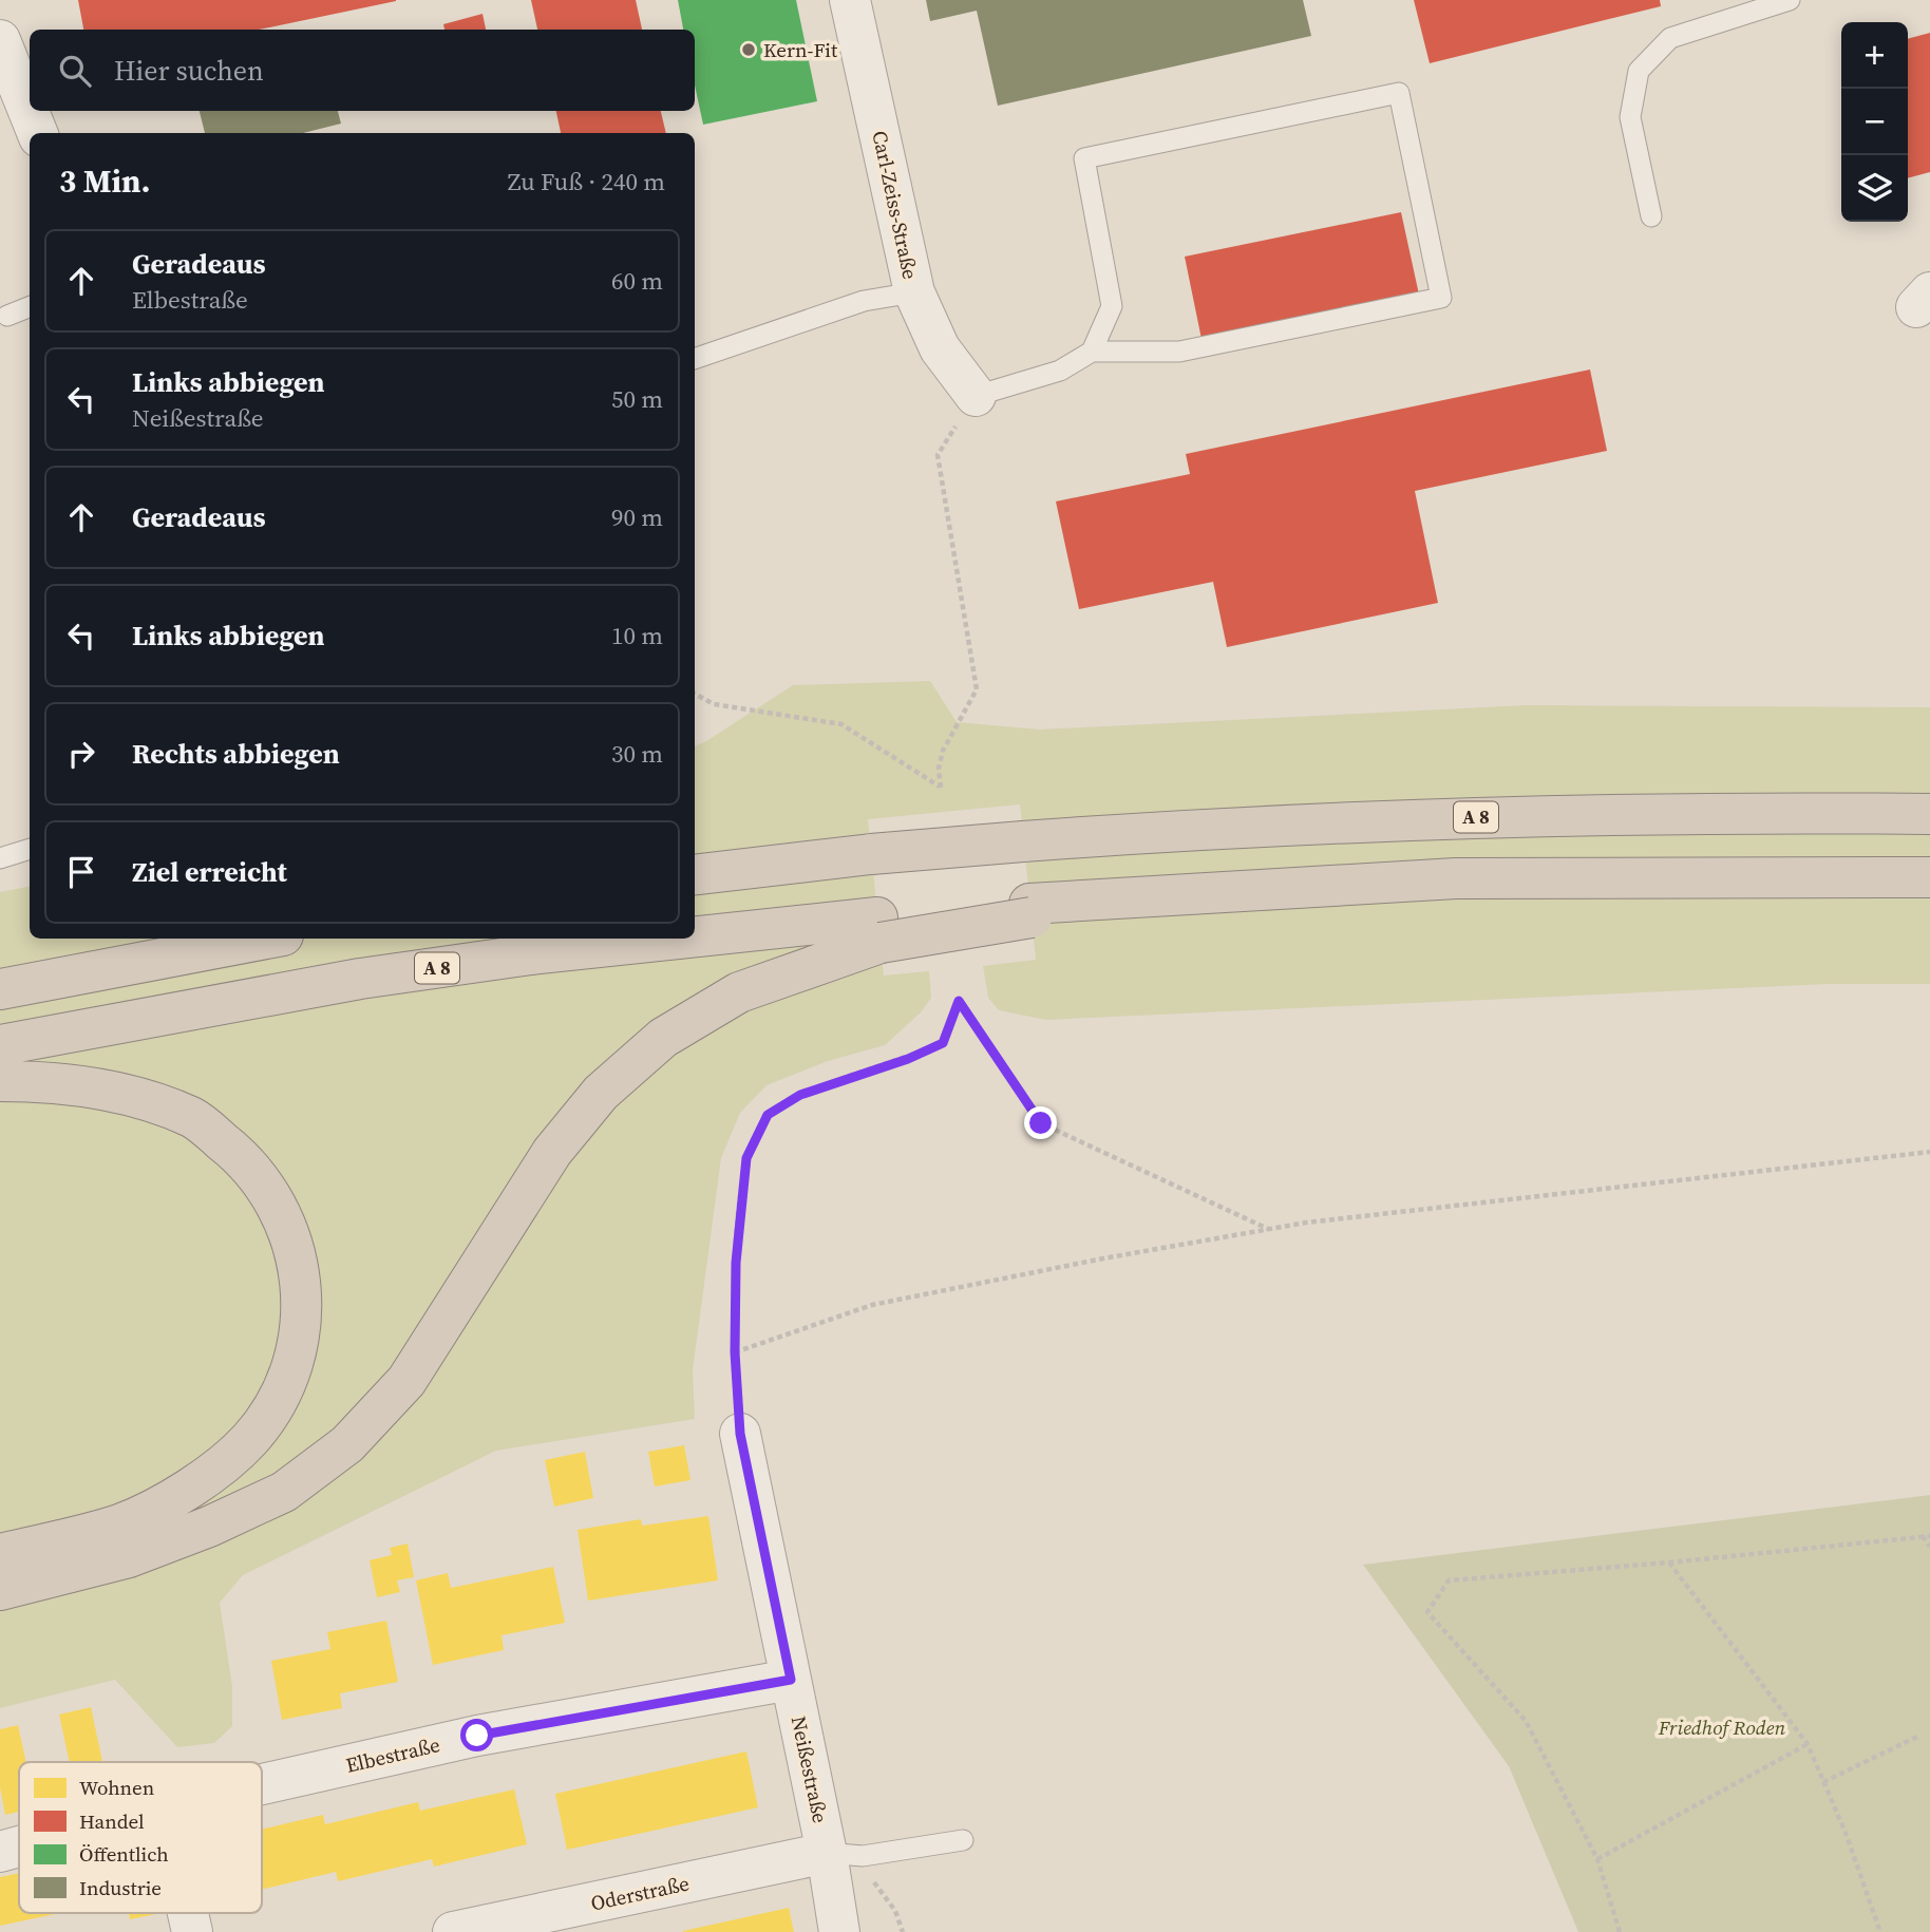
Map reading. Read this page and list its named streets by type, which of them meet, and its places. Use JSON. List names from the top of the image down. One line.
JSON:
{"streets":{"highway":["A 8"],"street":["Carl-Zeiss-Straße","Elbestraße","Neißestraße","Oderstraße"]},"crossings":[["Elbestraße","Neißestraße"],["Neißestraße","Oderstraße"]],"parks":["Friedhof Roden"],"places":["Kern-Fit"],"legend":["Wohnen","Handel","Öffentlich","Industrie"],"page":{"map_buttons":["+","−"],"search":"Hier suchen","heading":["3 Min.","Zu Fuß · 240 m"],"list":[["Geradeaus","Elbestraße","60 m"],["Links abbiegen","Neißestraße","50 m"],["Geradeaus","90 m"],["Links abbiegen","10 m"],["Rechts abbiegen","30 m"],"Ziel erreicht"]}}
